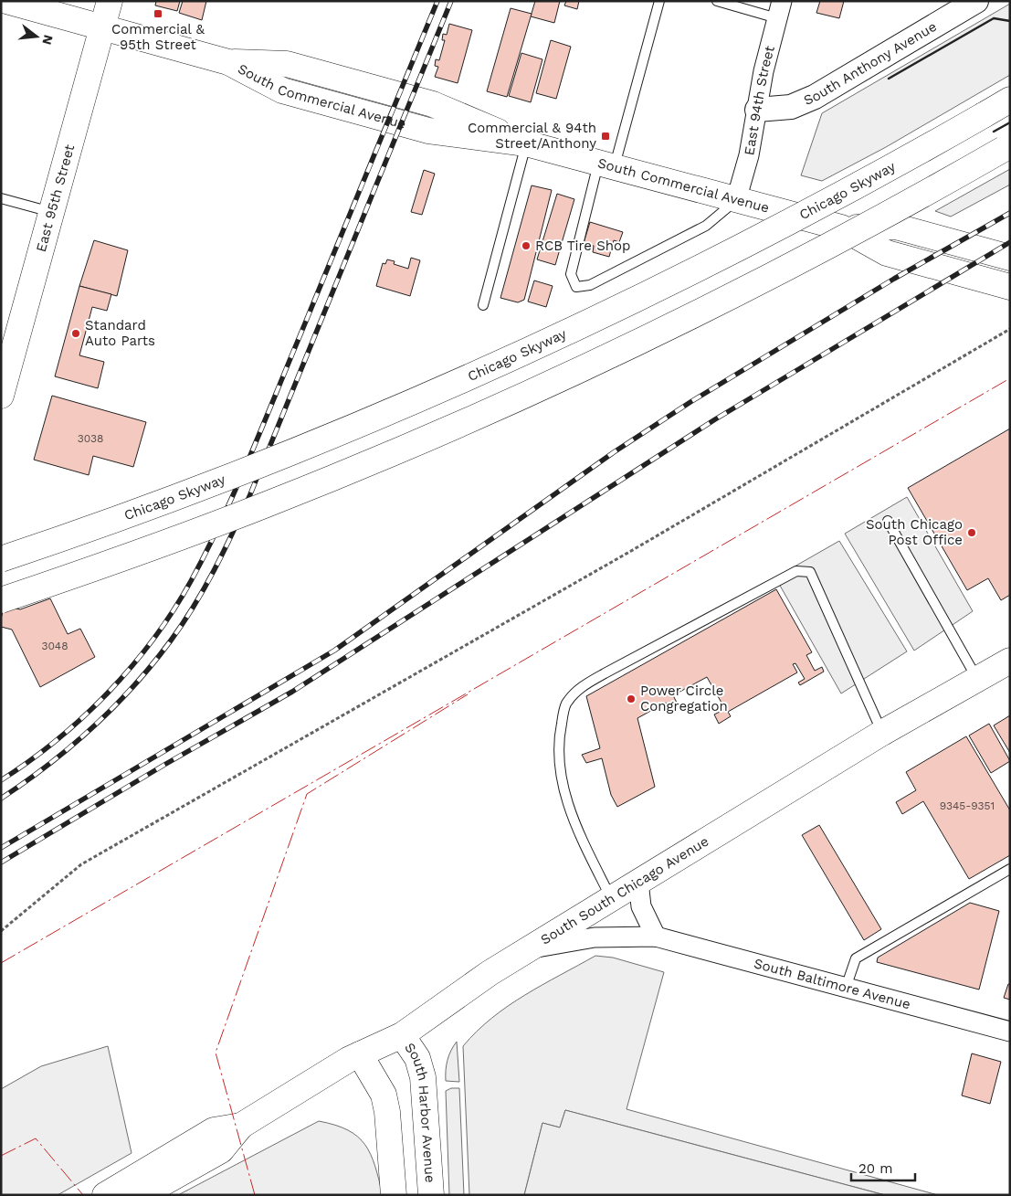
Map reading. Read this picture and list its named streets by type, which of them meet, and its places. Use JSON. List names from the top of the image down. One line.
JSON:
{"streets":{"main road":["South Commercial Avenue","Chicago Skyway","East 95th Street","South South Chicago Avenue","South Harbor Avenue"],"street":["South Anthony Avenue","East 94th Street","South Baltimore Avenue"]},"crossings":[["South Anthony Avenue","East 94th Street"],["South Commercial Avenue","East 94th Street"],["South Commercial Avenue","East 95th Street"],["South South Chicago Avenue","South Baltimore Avenue"],["South South Chicago Avenue","South Harbor Avenue"]],"places":{"transit":["Commercial & 95th Street","Commercial & 94th Street/Anthony"],"other":["RCB Tire Shop","Standard Auto Parts","South Chicago Post Office","Power Circle Congregation"]},"house_numbers":["3038","3048","9345-9351"],"scale_bar":"20 m","north":"right"}
